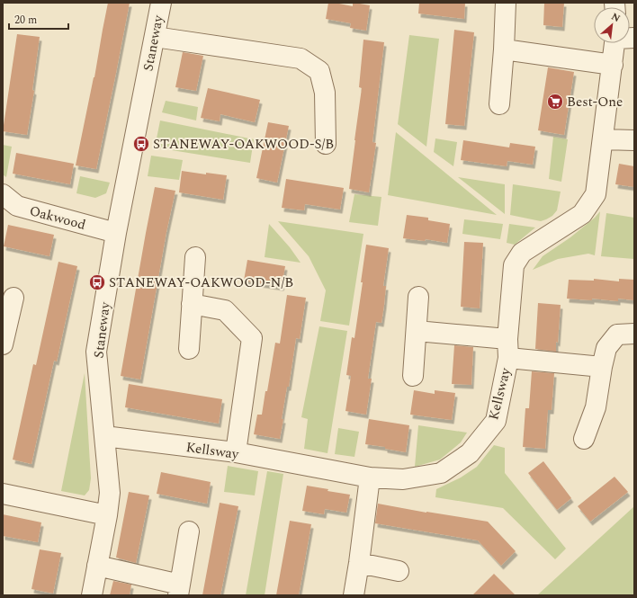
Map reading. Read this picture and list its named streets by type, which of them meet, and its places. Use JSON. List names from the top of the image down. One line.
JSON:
{"streets":{"street":["Staneway","Oakwood","Kellsway"]},"crossings":[["Staneway","Oakwood"],["Staneway","Kellsway"]],"places":{"supermarket":["Best-One"],"bus stop":["STANEWAY-OAKWOOD-S/B","STANEWAY-OAKWOOD-N/B"]},"scale_bar":"20 m","north":"top right"}
